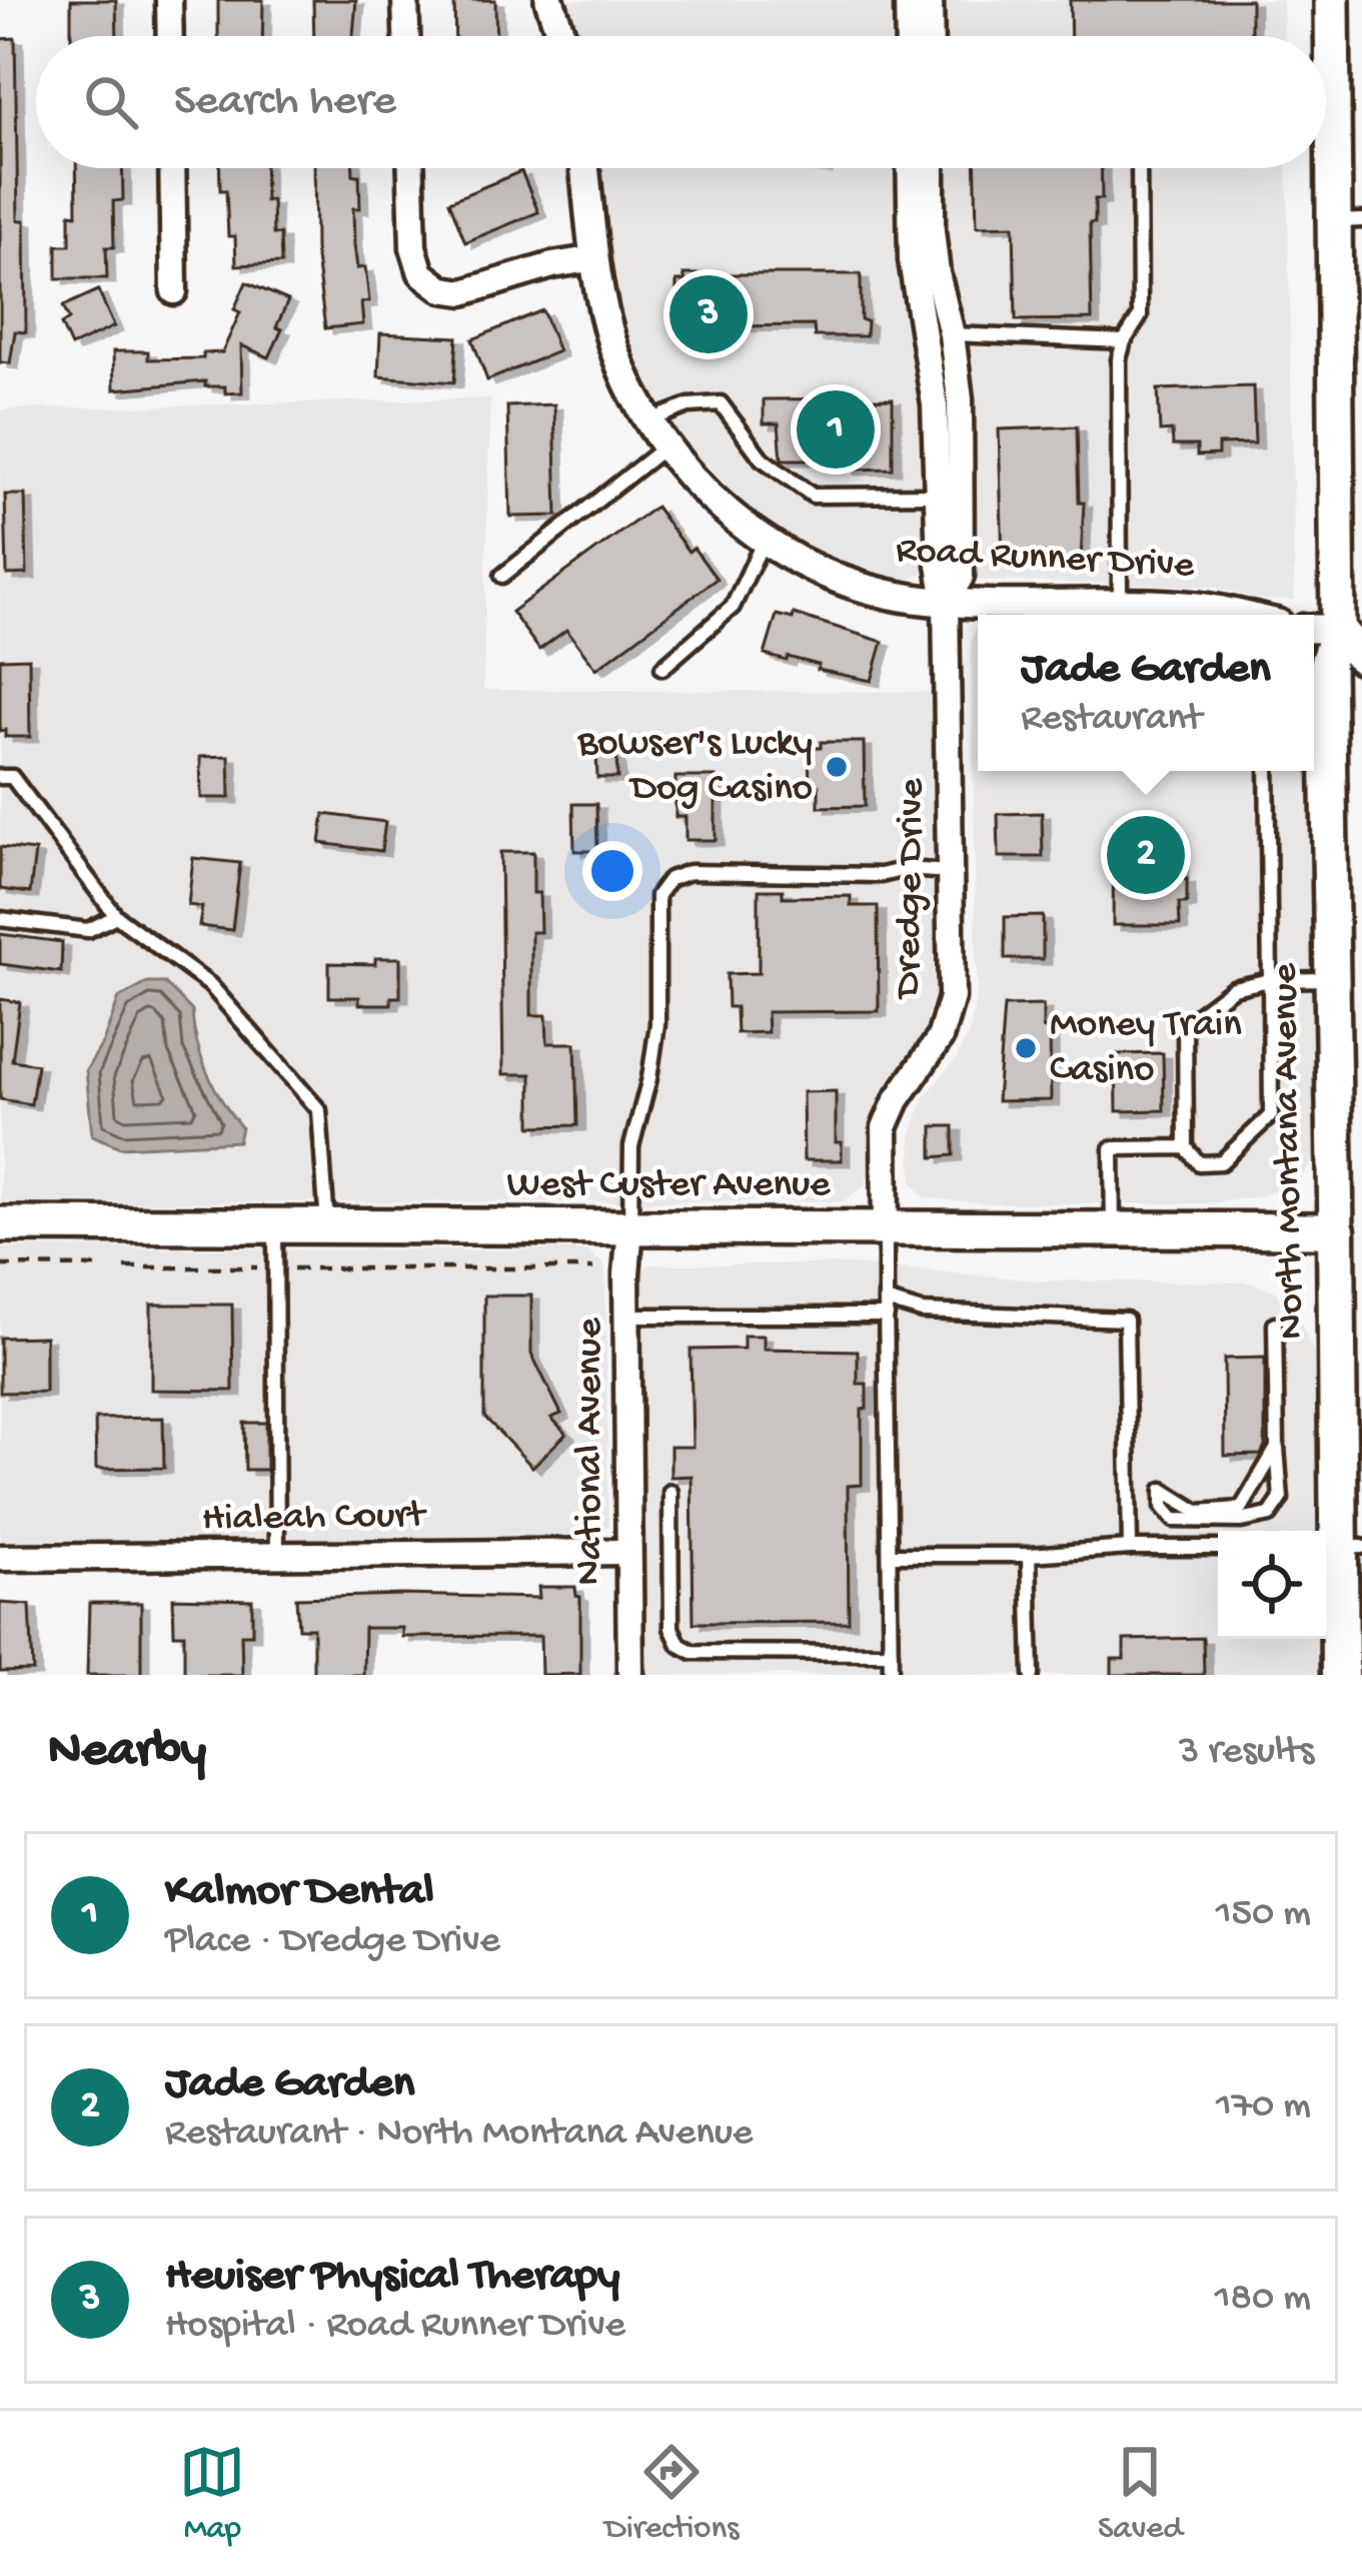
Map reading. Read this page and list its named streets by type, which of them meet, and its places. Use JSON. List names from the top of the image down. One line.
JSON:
{"streets":{"main road":["North Montana Avenue","West Custer Avenue"],"street":["Road Runner Drive","Dredge Drive","National Avenue","Hialeah Court"]},"crossings":[["Road Runner Drive","Dredge Drive"],["Dredge Drive","West Custer Avenue"],["North Montana Avenue","West Custer Avenue"],["West Custer Avenue","National Avenue"],["National Avenue","Hialeah Court"]],"places":["Bowser's Lucky Dog Casino","Money Train Casino"],"page":{"search":"Search here","pins":["3","1","2"],"popup":["Jade Garden","Restaurant"],"heading":["Nearby","3 results"],"list":[{"mark":"1","name":"Kalmor Dental","note":"Place · Dredge Drive","value":"150 m"},{"mark":"2","name":"Jade Garden","note":"Restaurant · North Montana Avenue","value":"170 m"},{"mark":"3","name":"Heuiser Physical Therapy","note":"Hospital · Road Runner Drive","value":"180 m"}],"nav":["Map","Directions","Saved"]}}
